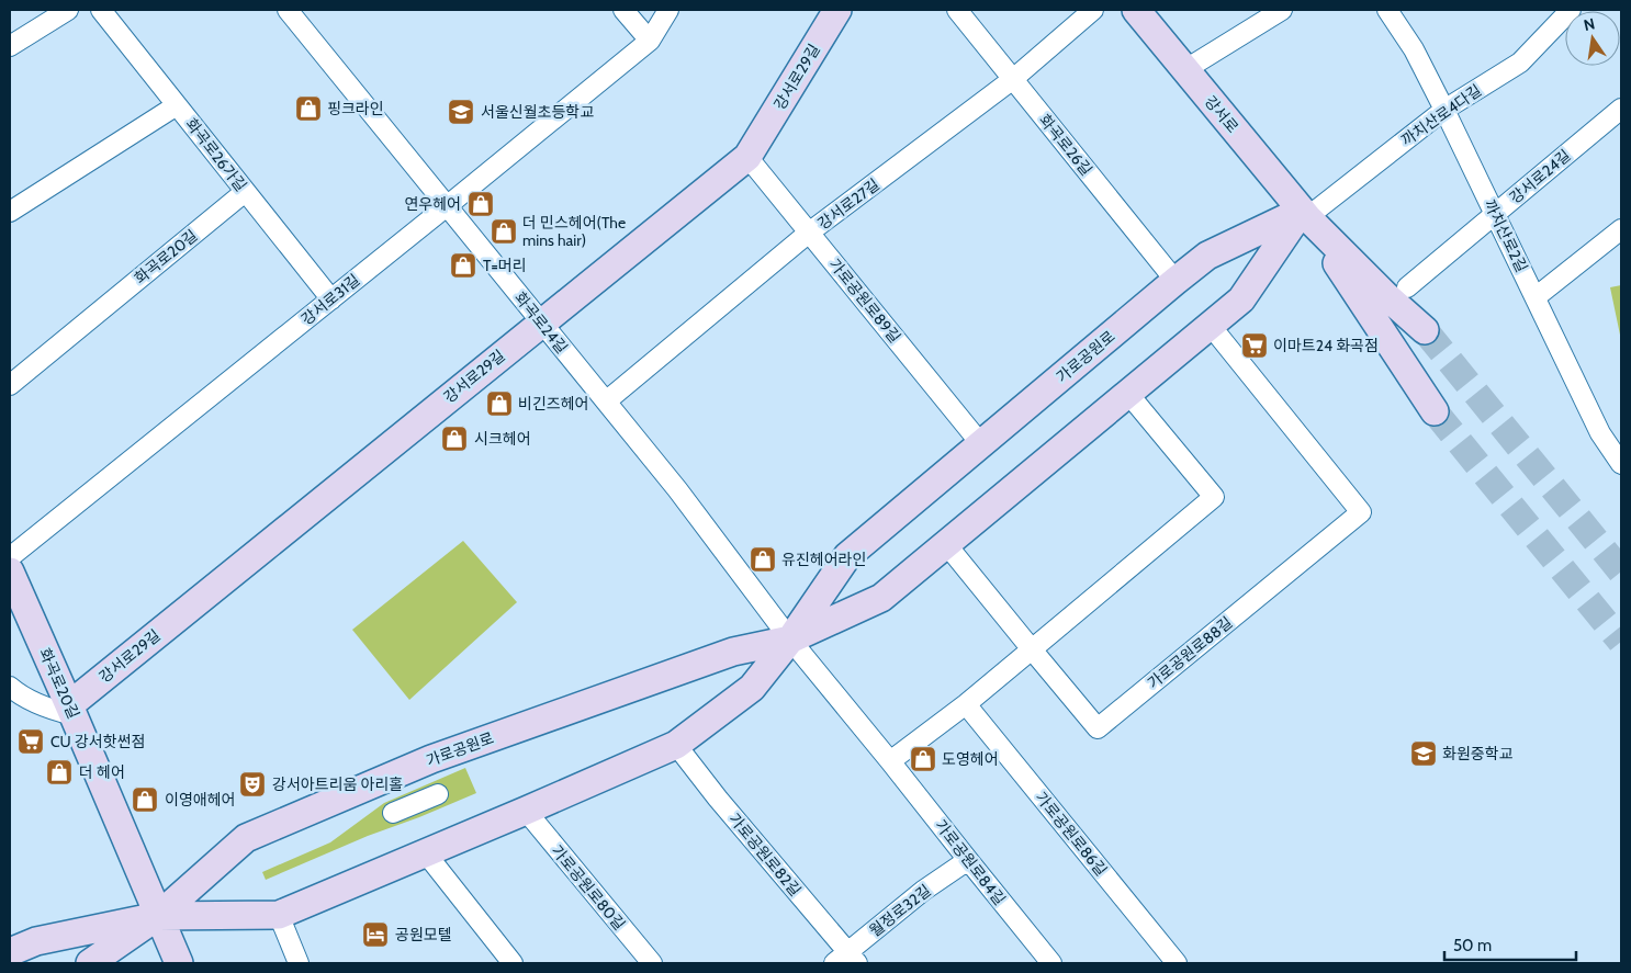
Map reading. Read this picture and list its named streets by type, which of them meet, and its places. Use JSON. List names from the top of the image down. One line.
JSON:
{"streets":{"main road":["강서로29길","강서로","화곡로20길","가로공원로"],"street":["까치산로4다길","화곡로26길","화곡로26가길","강서로24길","강서로27길","까치산로2길","강서로31길","가로공원로89길","화곡로24길","가로공원로88길","가로공원로86길","가로공원로82길","가로공원로84길","가로공원로80길","월정로32길"]},"crossings":[["강서로29길","화곡로20길"],["강서로29길","가로공원로89길"],["강서로29길","화곡로24길"],["강서로","까치산로4다길"],["강서로","가로공원로"],["까치산로4다길","까치산로2길"],["까치산로4다길","가로공원로"],["화곡로26길","강서로27길"],["화곡로26길","가로공원로"],["화곡로26가길","화곡로20길"],["화곡로26가길","강서로31길"],["강서로24길","까치산로2길"],["강서로27길","가로공원로89길"],["강서로27길","화곡로24길"],["화곡로20길","가로공원로"],["강서로31길","화곡로24길"],["가로공원로89길","가로공원로"],["화곡로24길","가로공원로"],["화곡로24길","가로공원로84길"],["가로공원로","가로공원로88길"],["가로공원로","가로공원로82길"],["가로공원로","가로공원로84길"],["가로공원로","가로공원로80길"],["가로공원로82길","월정로32길"],["가로공원로84길","월정로32길"]],"places":{"shop":["핑크라인","연우헤어","더 민스헤어(The mins hair)","T=머리","비긴즈헤어","시크헤어","유진헤어라인","도영헤어","더 헤어","이영애헤어"],"school or university":["서울신월초등학교","화원중학교"],"supermarket":["이마트24 화곡점","CU 강서핫썬점"],"theatre":["강서아트리움 아리홀"],"hotel":["공원모텔"]},"scale_bar":"50 m","north":"top"}
